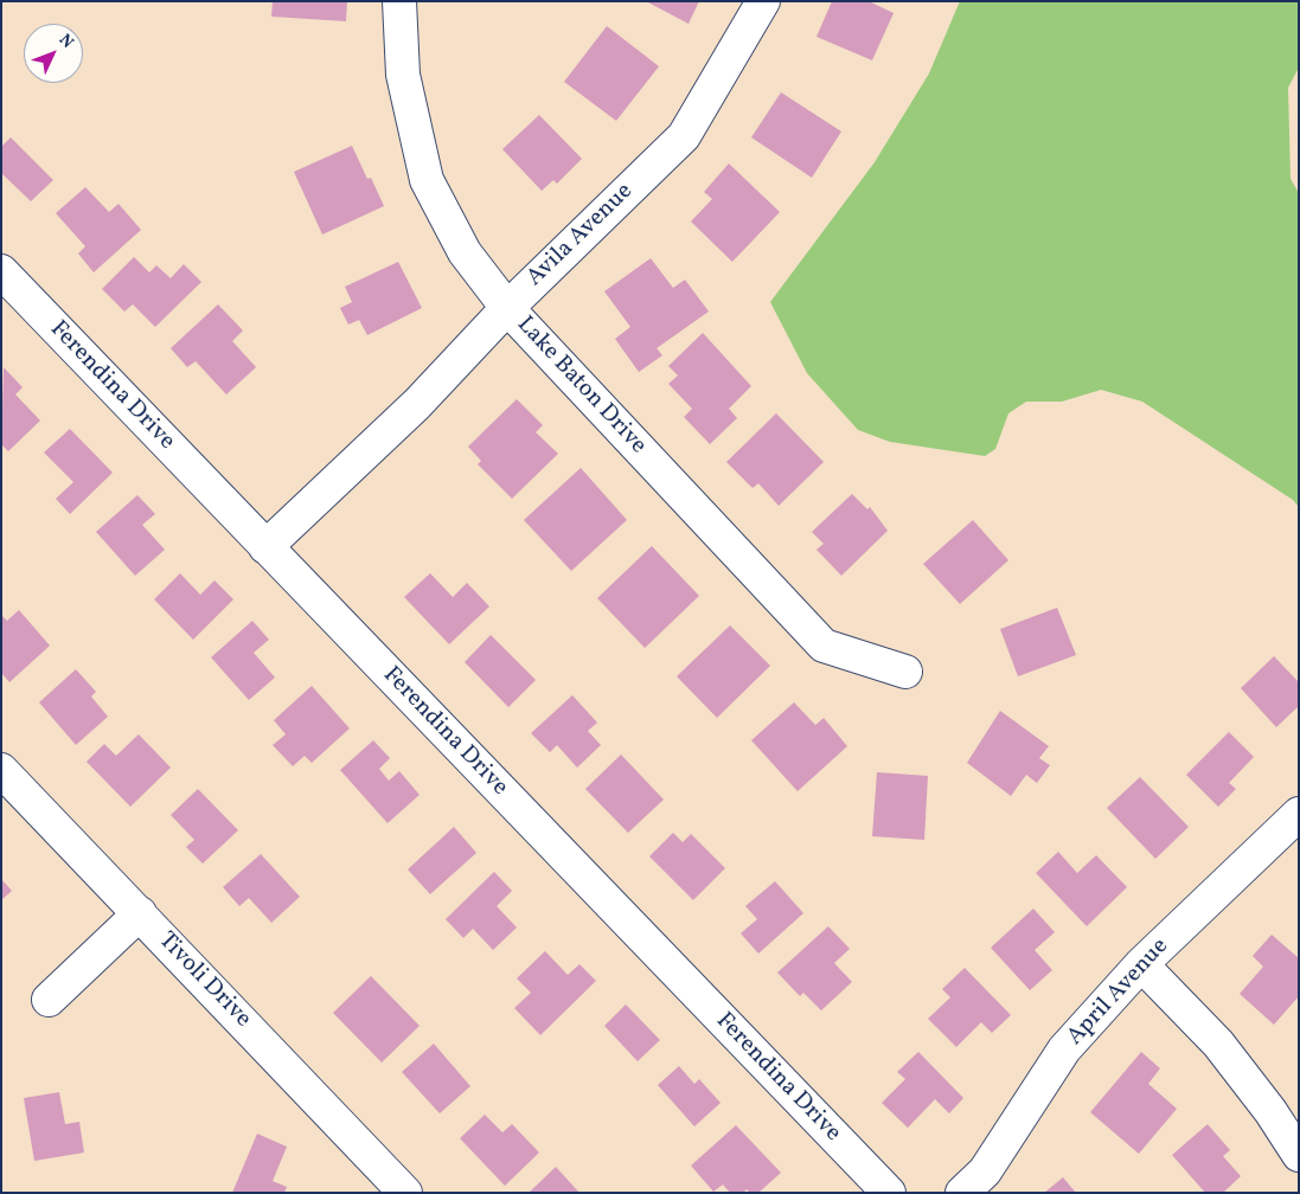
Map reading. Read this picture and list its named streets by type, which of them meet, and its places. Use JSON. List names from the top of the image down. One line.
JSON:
{"streets":{"street":["Avila Avenue","Ferendina Drive","Lake Baton Drive","Tivoli Drive","April Avenue"]},"crossings":[["Avila Avenue","Ferendina Drive"],["Avila Avenue","Lake Baton Drive"]],"north":"top right"}
